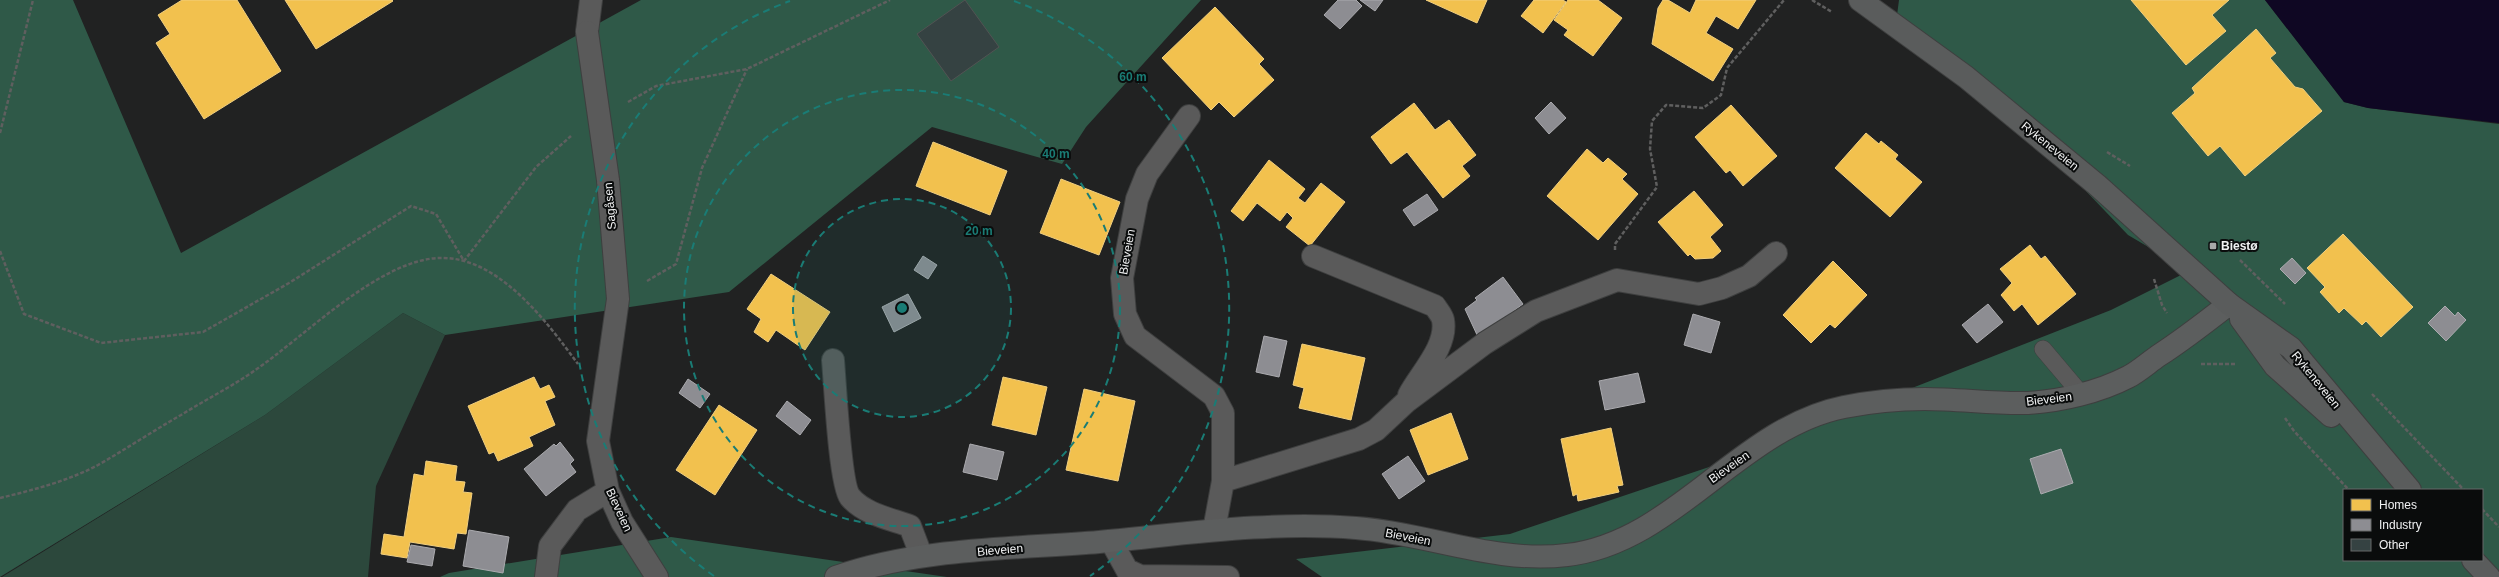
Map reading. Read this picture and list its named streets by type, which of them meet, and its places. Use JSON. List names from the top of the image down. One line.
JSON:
{"streets":{"main road":["Rykeneveien"],"street":["Sagåsen","Bieveien"]},"crossings":[["Rykeneveien","Bieveien"],["Sagåsen","Bieveien"]],"places":{"transit":["Biestø"]},"legend":["Homes","Industry","Other"],"rings":["60 m","40 m","20 m"]}
